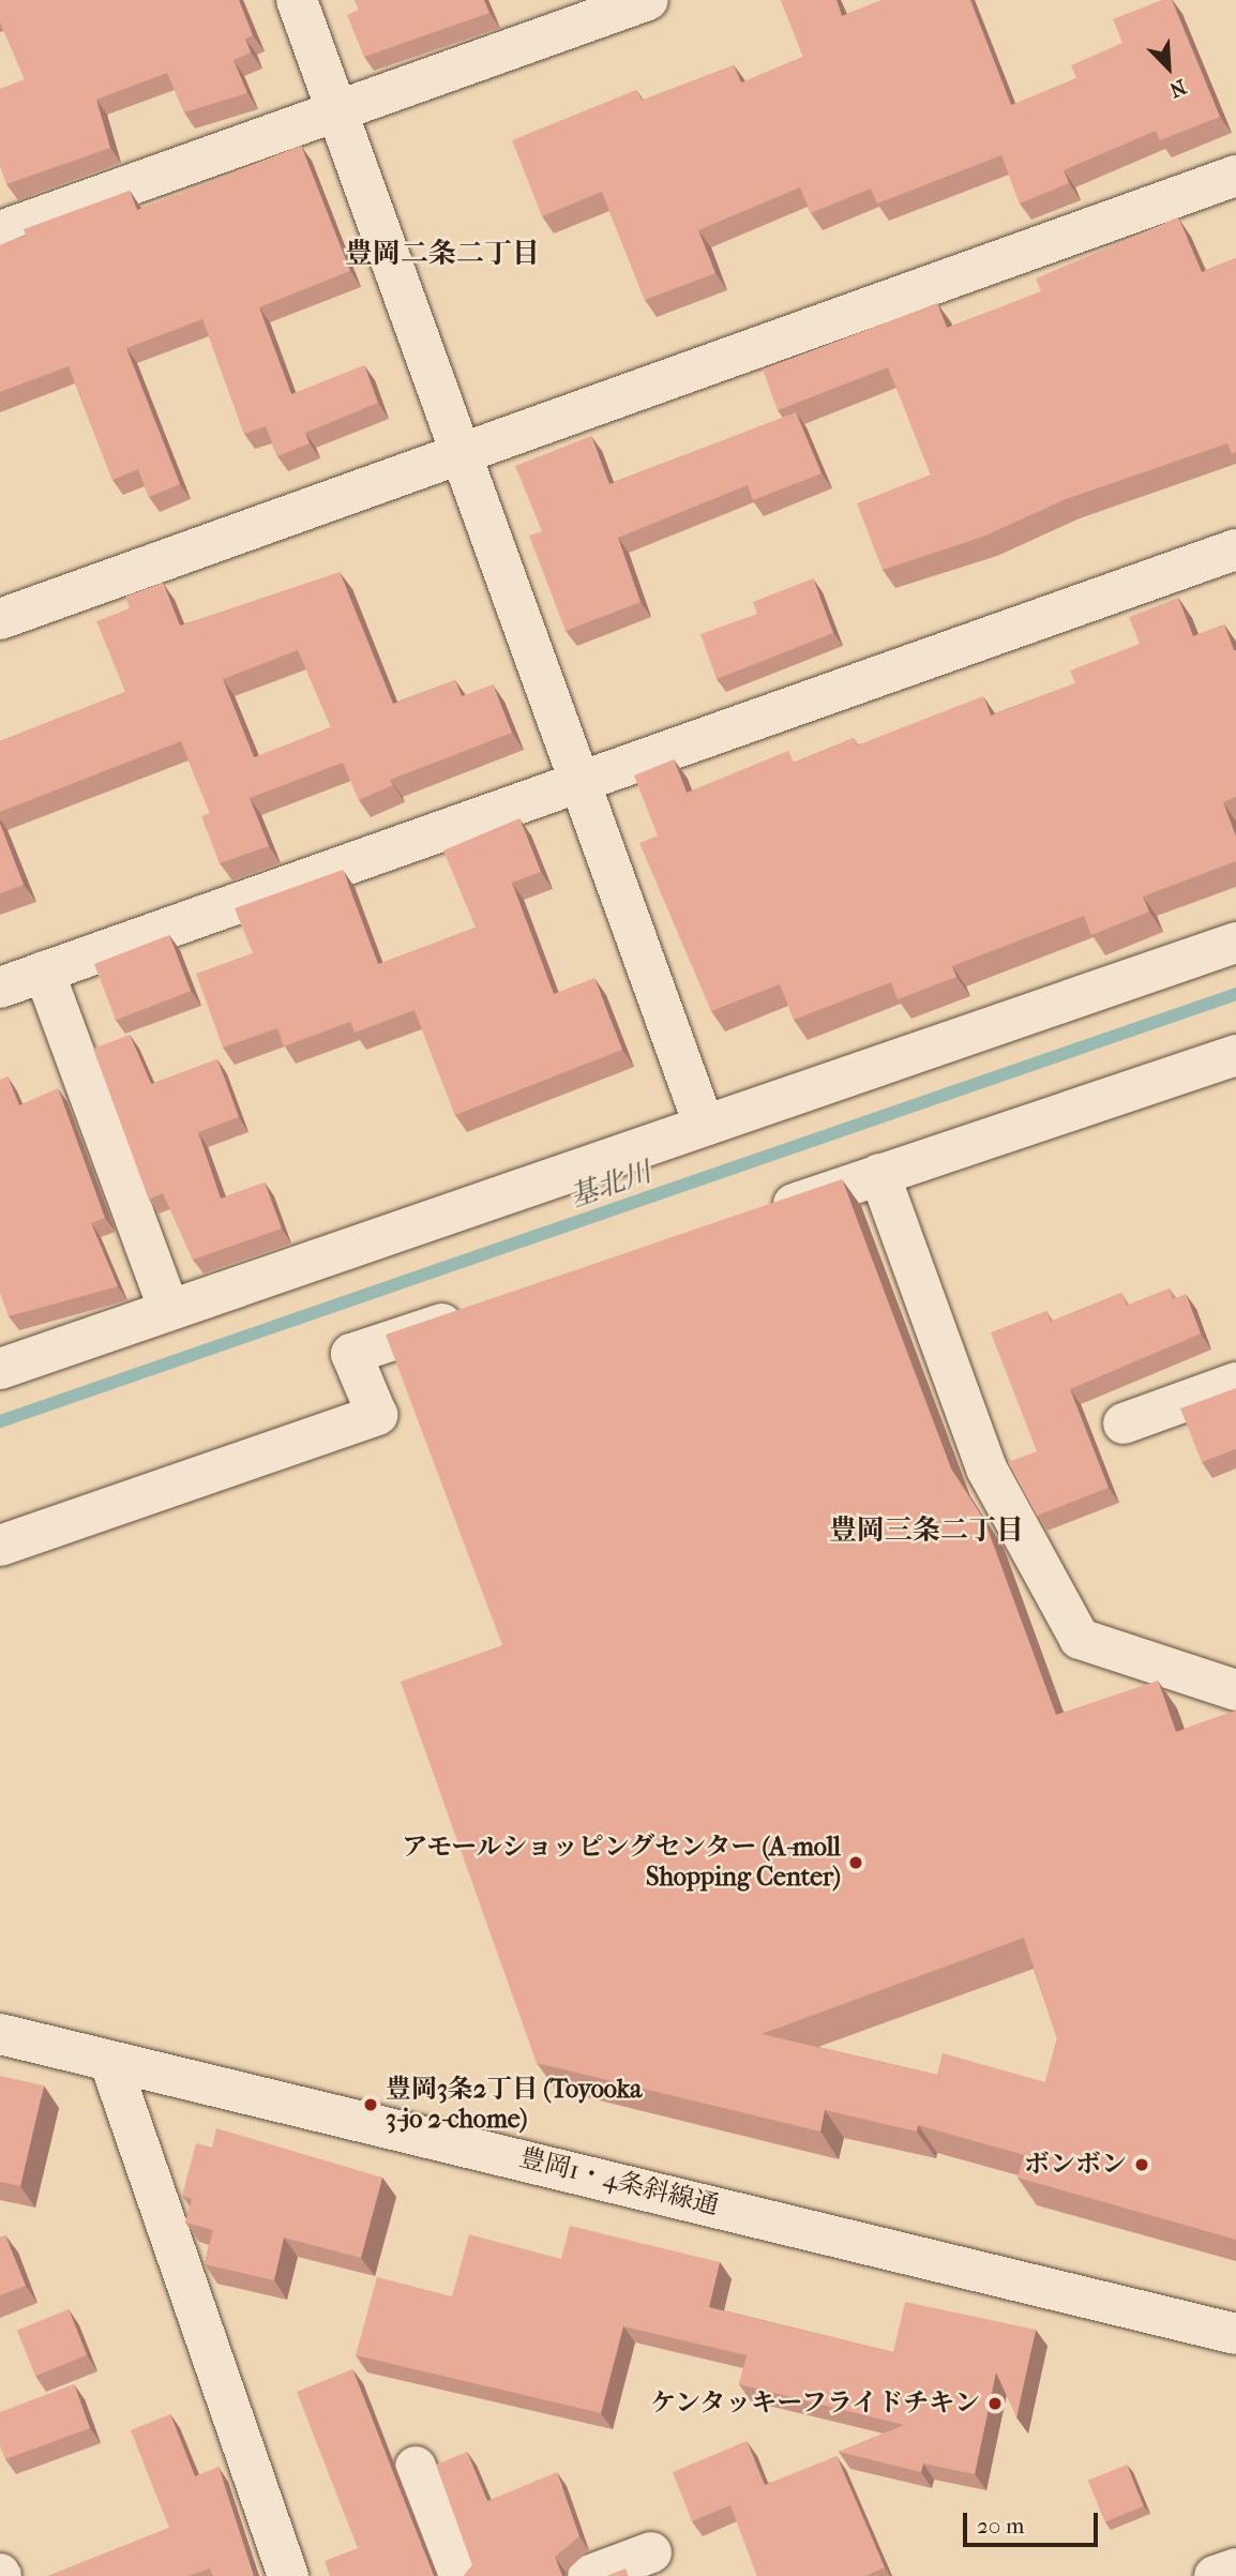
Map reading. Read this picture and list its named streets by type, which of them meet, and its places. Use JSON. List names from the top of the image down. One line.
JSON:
{"streets":{"street":["豊岡1・4条斜線通"]},"districts":["豊岡二条二丁目","豊岡三条二丁目"],"water":["基北川"],"places":["アモールショッピングセンター (A-moll Shopping Center)","豊岡3条2丁目 (Toyooka 3-jo 2-chome)","ボンボン","ケンタッキーフライドチキン"],"scale_bar":"20 m","north":"bottom right"}
